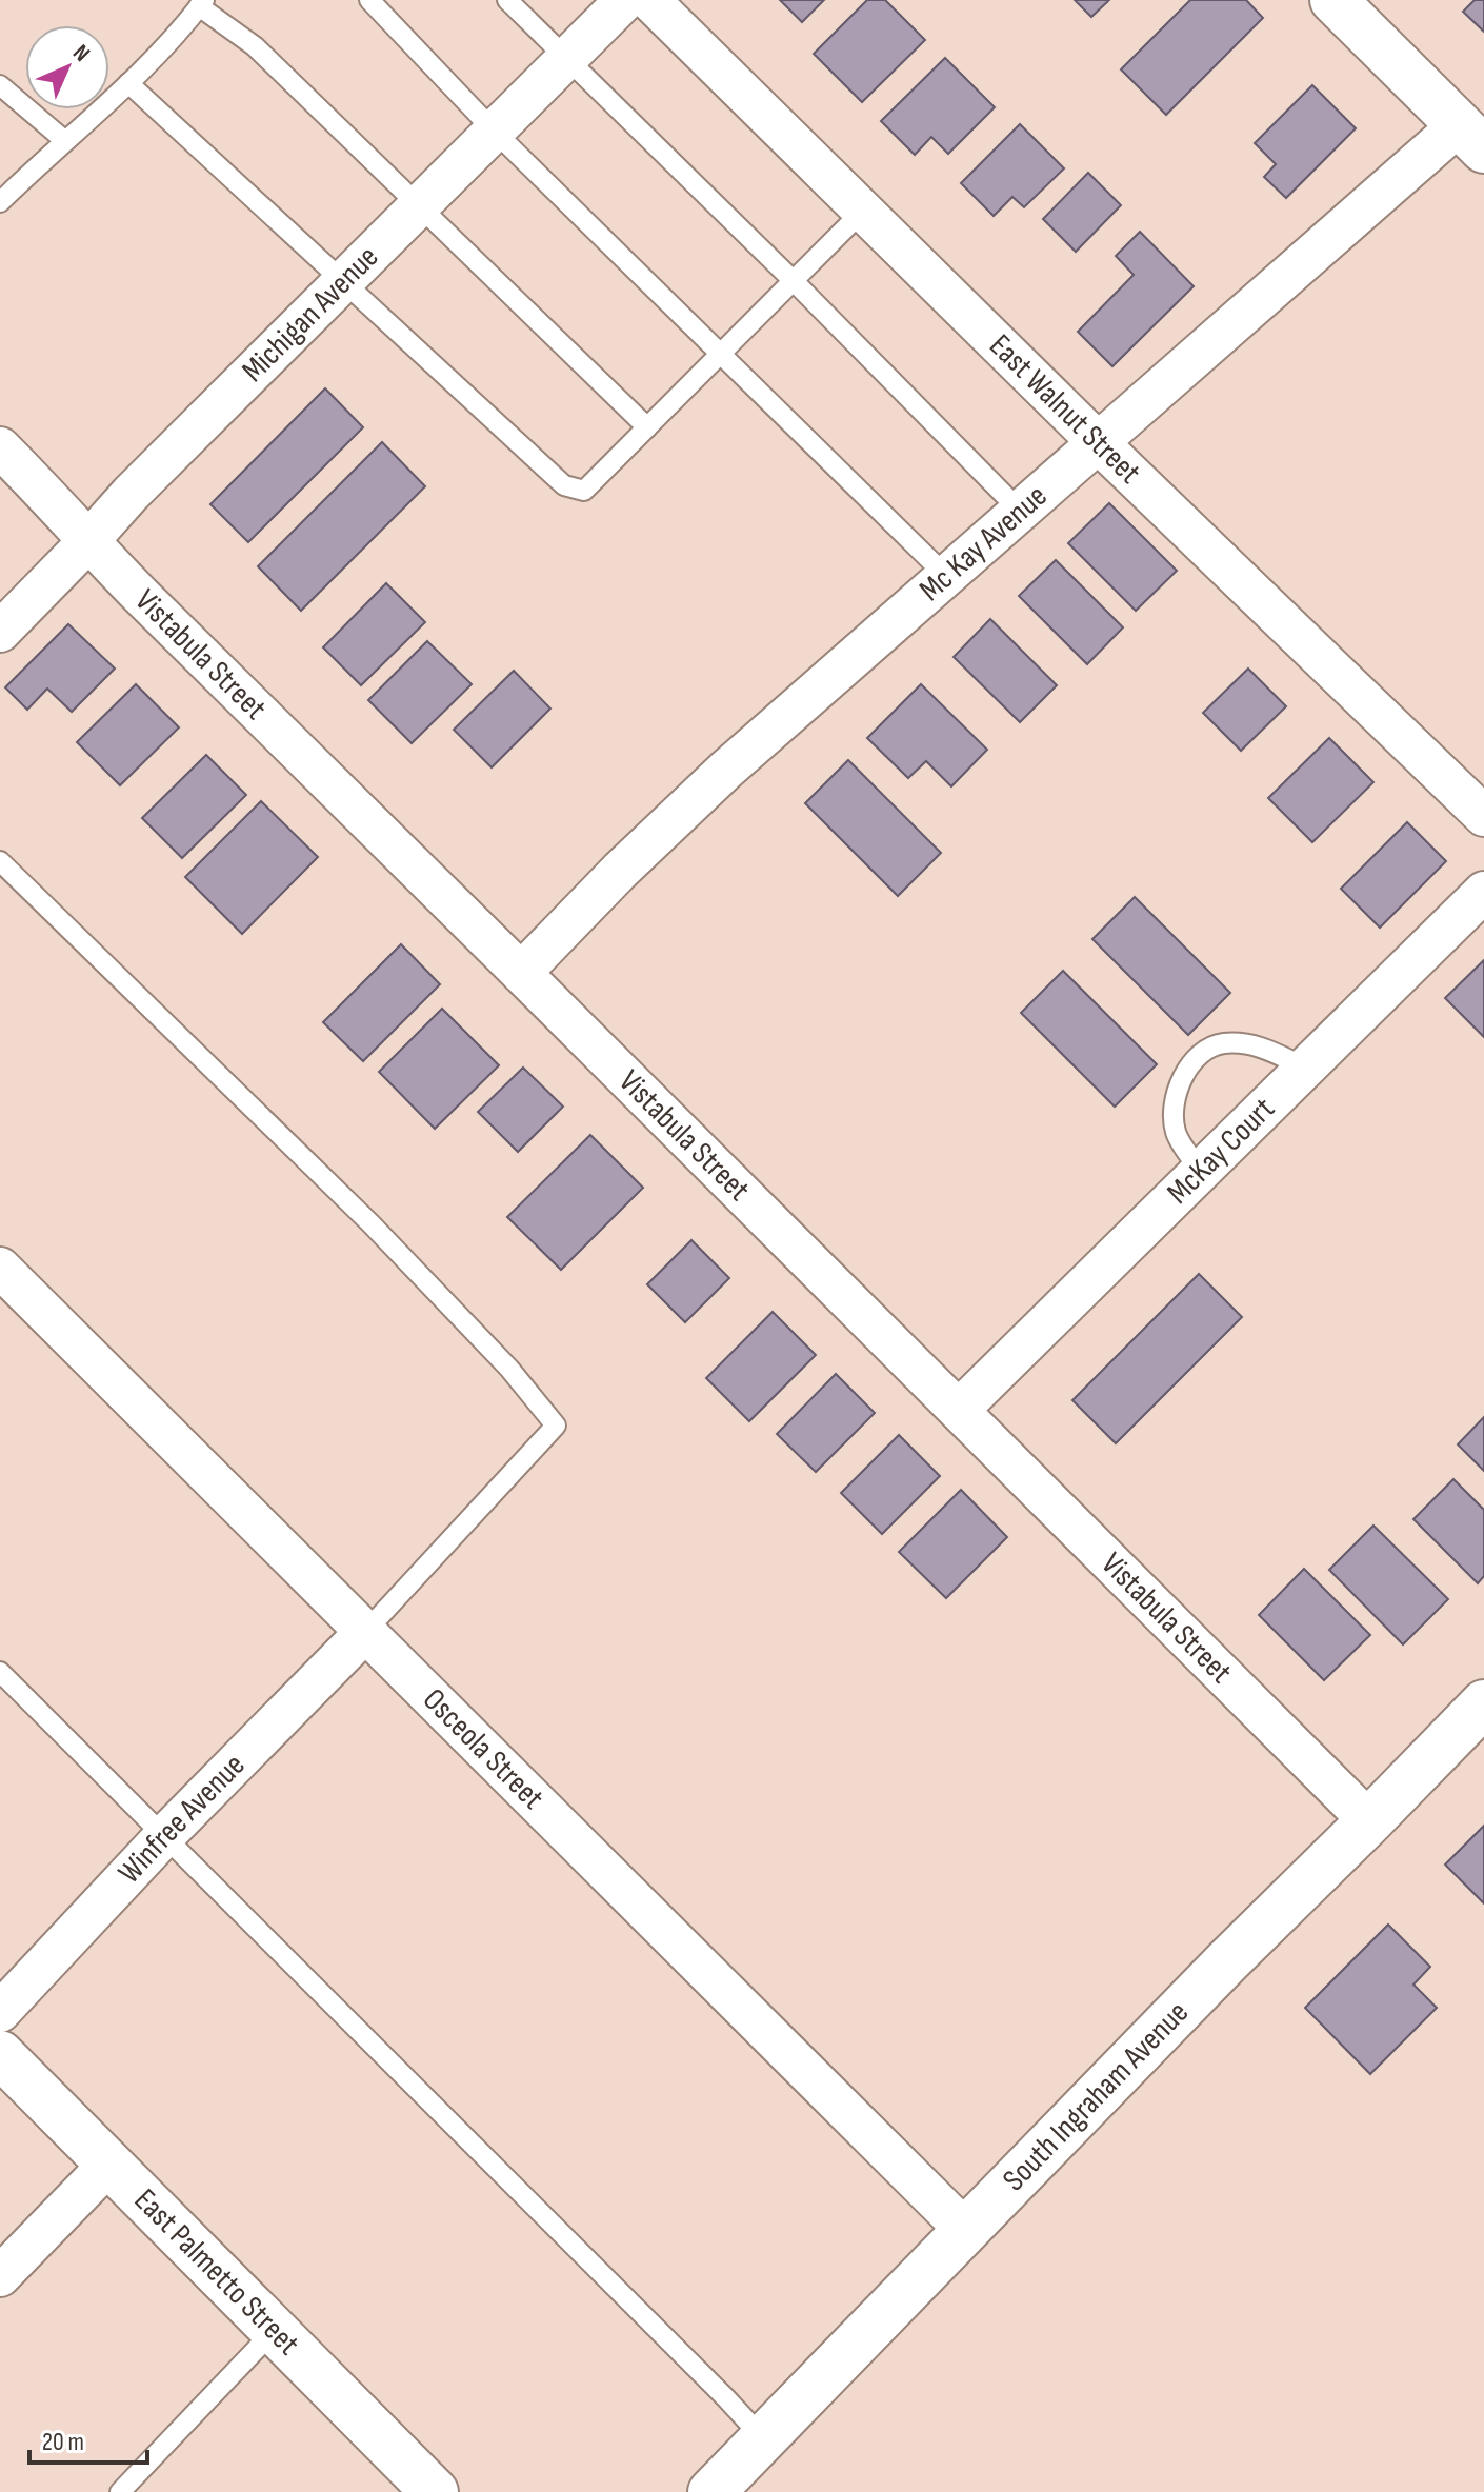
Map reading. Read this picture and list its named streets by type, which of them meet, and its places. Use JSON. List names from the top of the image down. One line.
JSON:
{"streets":{"street":["Michigan Avenue","East Walnut Street","Mc Kay Avenue","Vistabula Street","McKay Court","Osceola Street","Winfree Avenue","South Ingraham Avenue","East Palmetto Street"]},"crossings":[["Michigan Avenue","Vistabula Street"],["East Walnut Street","Mc Kay Avenue"],["Mc Kay Avenue","Vistabula Street"],["Vistabula Street","McKay Court"],["Vistabula Street","South Ingraham Avenue"],["Osceola Street","Winfree Avenue"],["Osceola Street","South Ingraham Avenue"]],"scale_bar":"20 m","north":"top right"}
